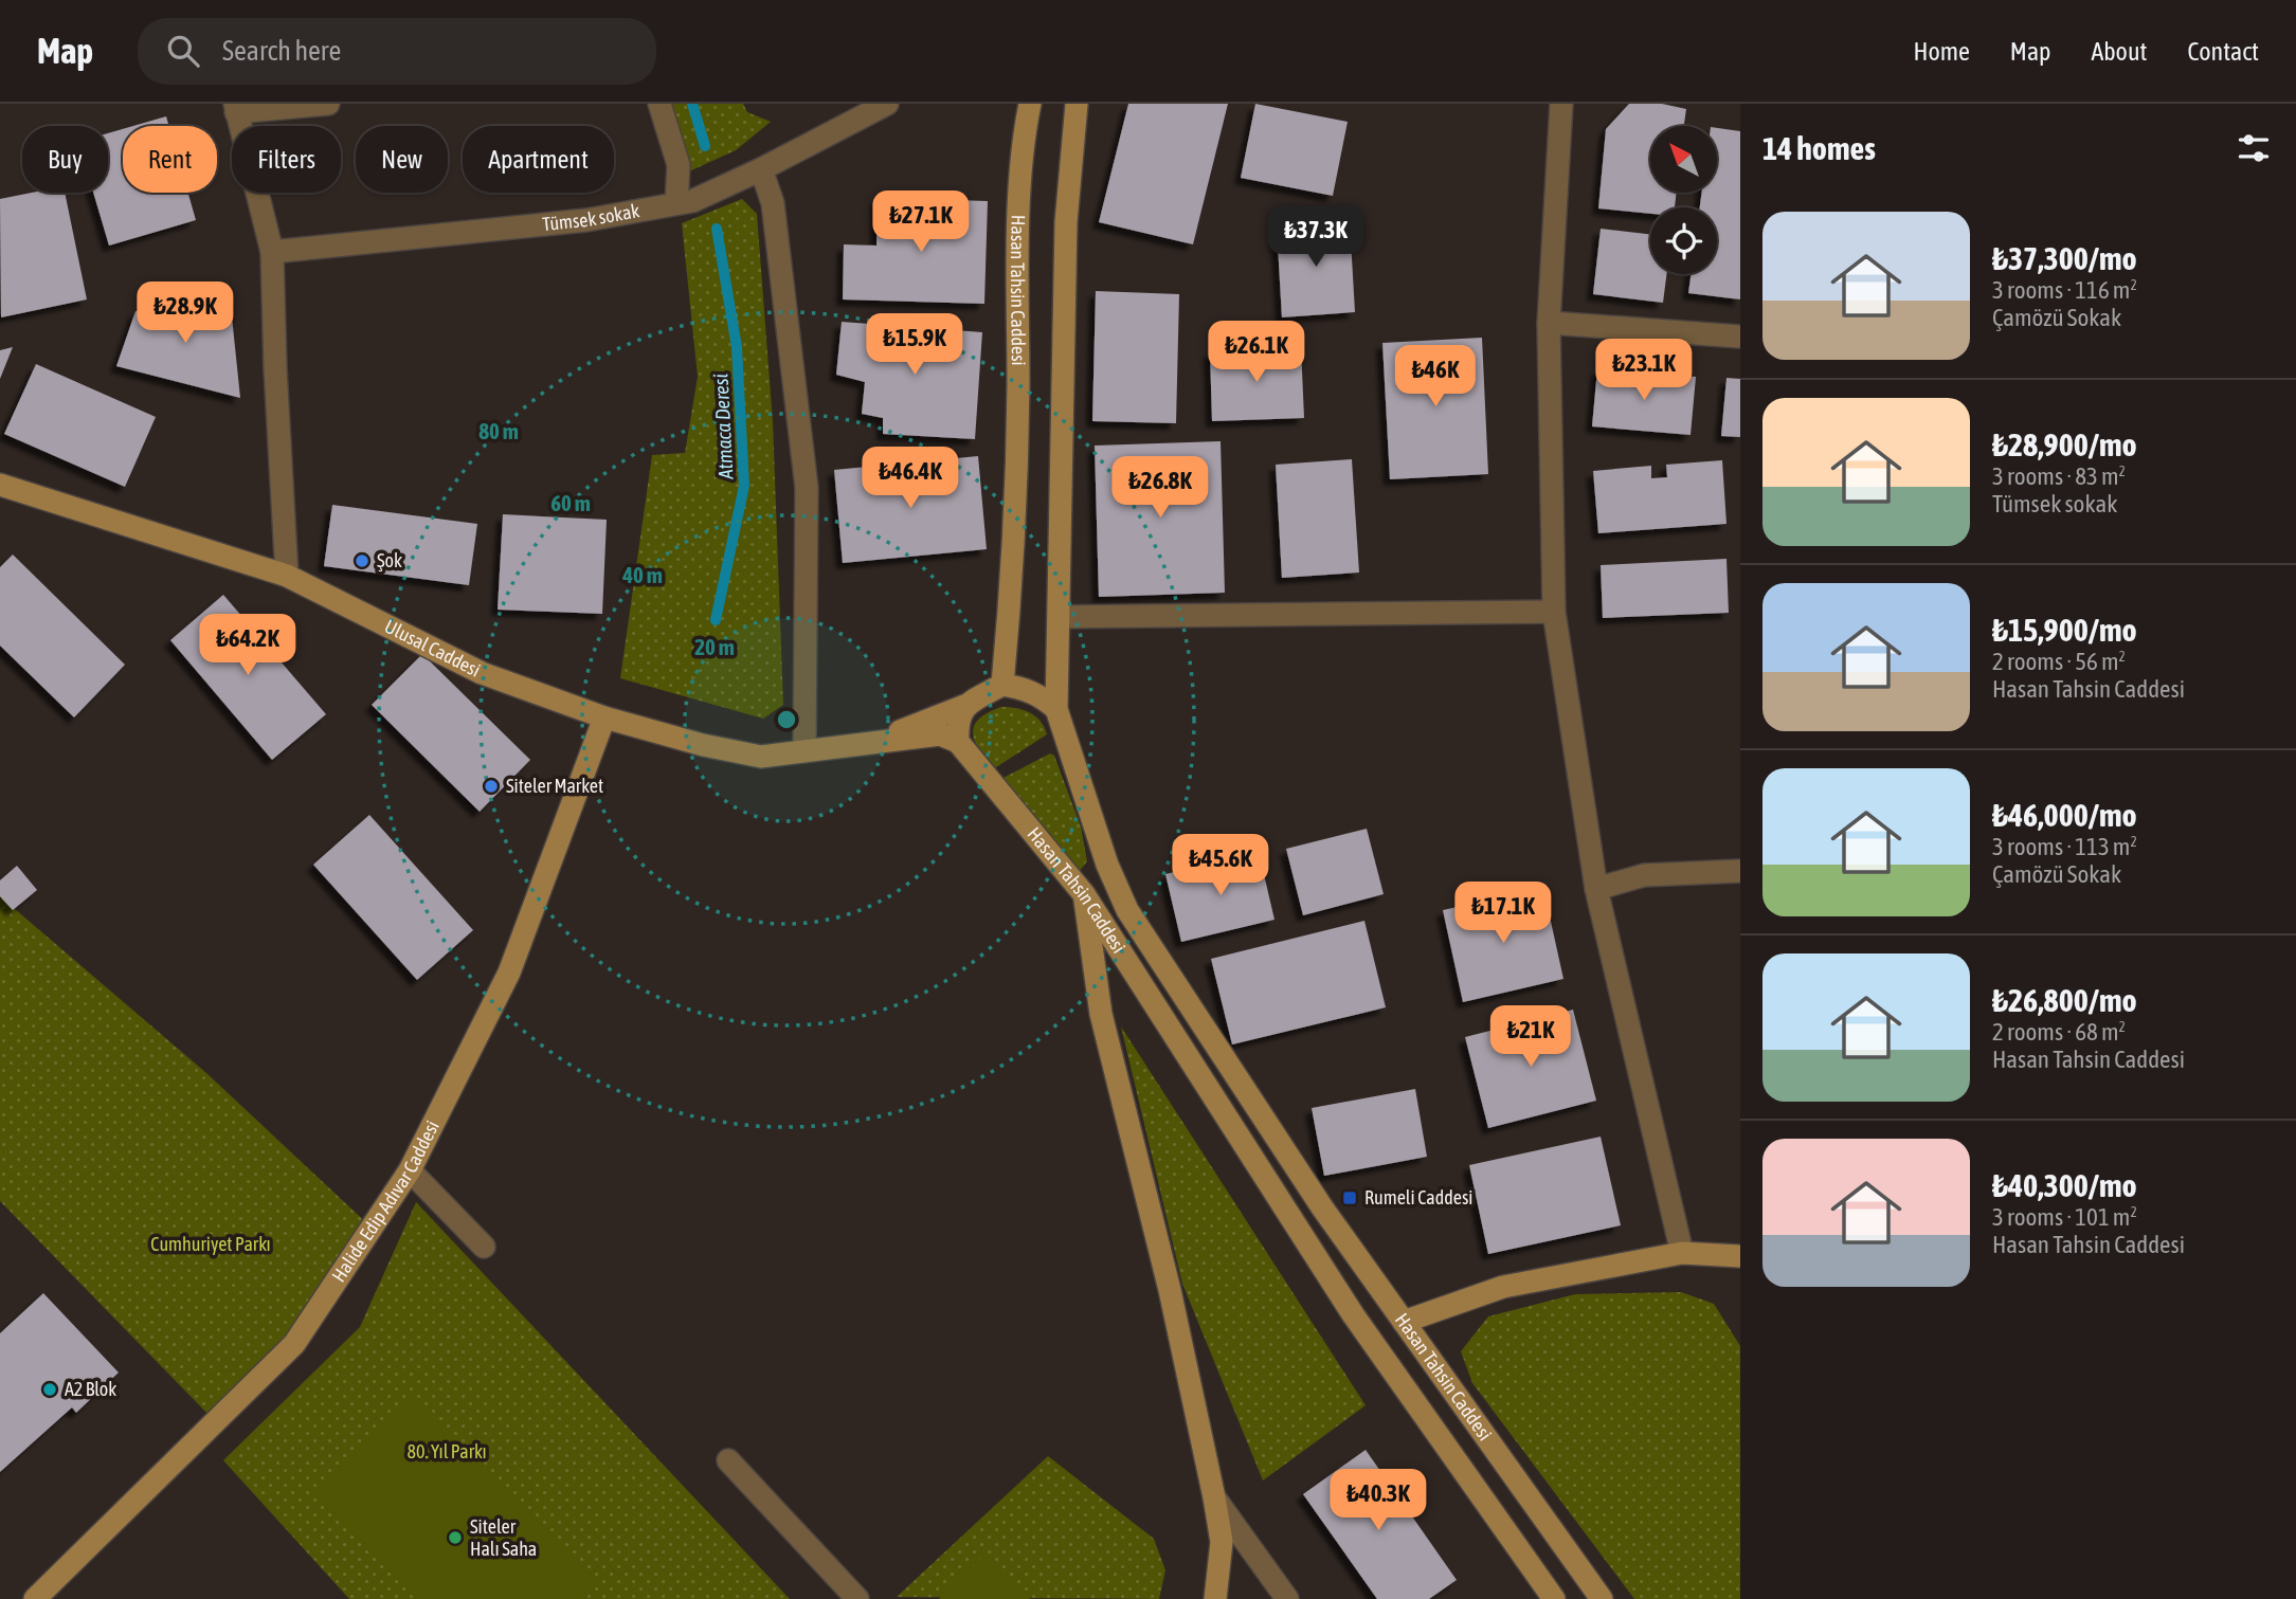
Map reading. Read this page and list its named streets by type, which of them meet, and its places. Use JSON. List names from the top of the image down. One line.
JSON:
{"streets":{"main road":["Hasan Tahsin Caddesi","Ulusal Caddesi","Halide Edip Adıvar Caddesi"],"street":["Tümsek sokak"]},"crossings":[["Ulusal Caddesi","Halide Edip Adıvar Caddesi"]],"water":["Atmaca Deresi"],"parks":["Cumhuriyet Parkı","80. Yıl Parkı"],"places":{"other":["Şok","Siteler Market","A2 Blok","Siteler Halı Saha"],"transit":["Rumeli Caddesi"]},"north":"top left","page":{"header":"Map","search":"Search here","nav":["Home","Map","About","Contact"],"heading":"14 homes","chip":["Buy","Rent","Filters","New","Apartment"],"price":["₺27.1K","₺37.3K","₺28.9K","₺15.9K","₺26.1K","₺23.1K","₺46K","₺46.4K","₺26.8K","₺64.2K","₺45.6K","₺17.1K","₺21K","₺40.3K"],"list":[{"name":"₺37,300/mo","note":"3 rooms · 116 m² · Çamözü Sokak"},{"name":"₺28,900/mo","note":"3 rooms · 83 m² · Tümsek sokak"},{"name":"₺15,900/mo","note":"2 rooms · 56 m² · Hasan Tahsin Caddesi"},{"name":"₺46,000/mo","note":"3 rooms · 113 m² · Çamözü Sokak"},{"name":"₺26,800/mo","note":"2 rooms · 68 m² · Hasan Tahsin Caddesi"},{"name":"₺40,300/mo","note":"3 rooms · 101 m² · Hasan Tahsin Caddesi"}]},"rings":["80 m","60 m","40 m","20 m"]}
